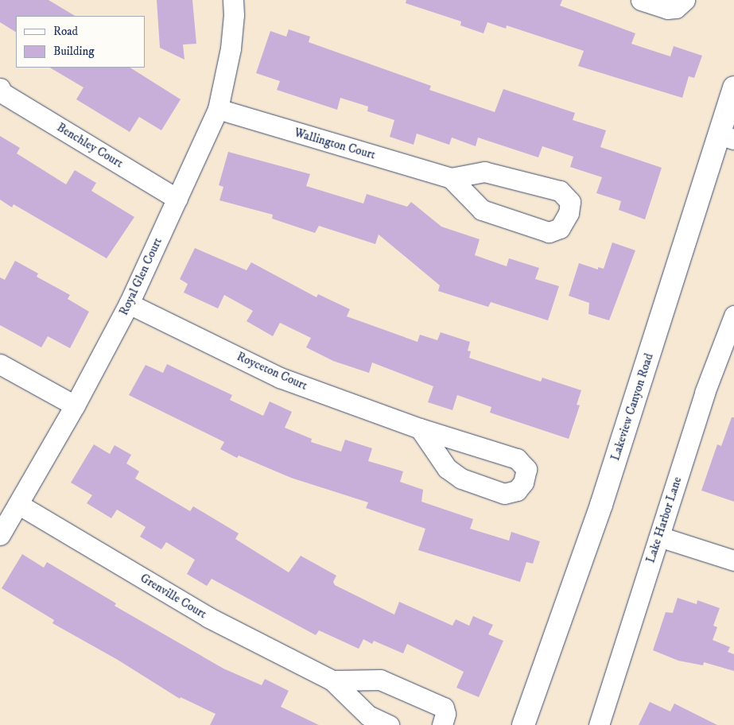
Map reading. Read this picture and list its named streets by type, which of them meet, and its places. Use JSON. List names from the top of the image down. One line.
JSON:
{"streets":{"street":["Wallington Court","Benchley Court","Royal Glen Court","Royceton Court","Lakeview Canyon Road","Lake Harbor Lane","Grenville Court"]},"crossings":[["Wallington Court","Royal Glen Court"],["Benchley Court","Royal Glen Court"],["Royal Glen Court","Royceton Court"],["Royal Glen Court","Grenville Court"]],"legend":["Road","Building"]}
